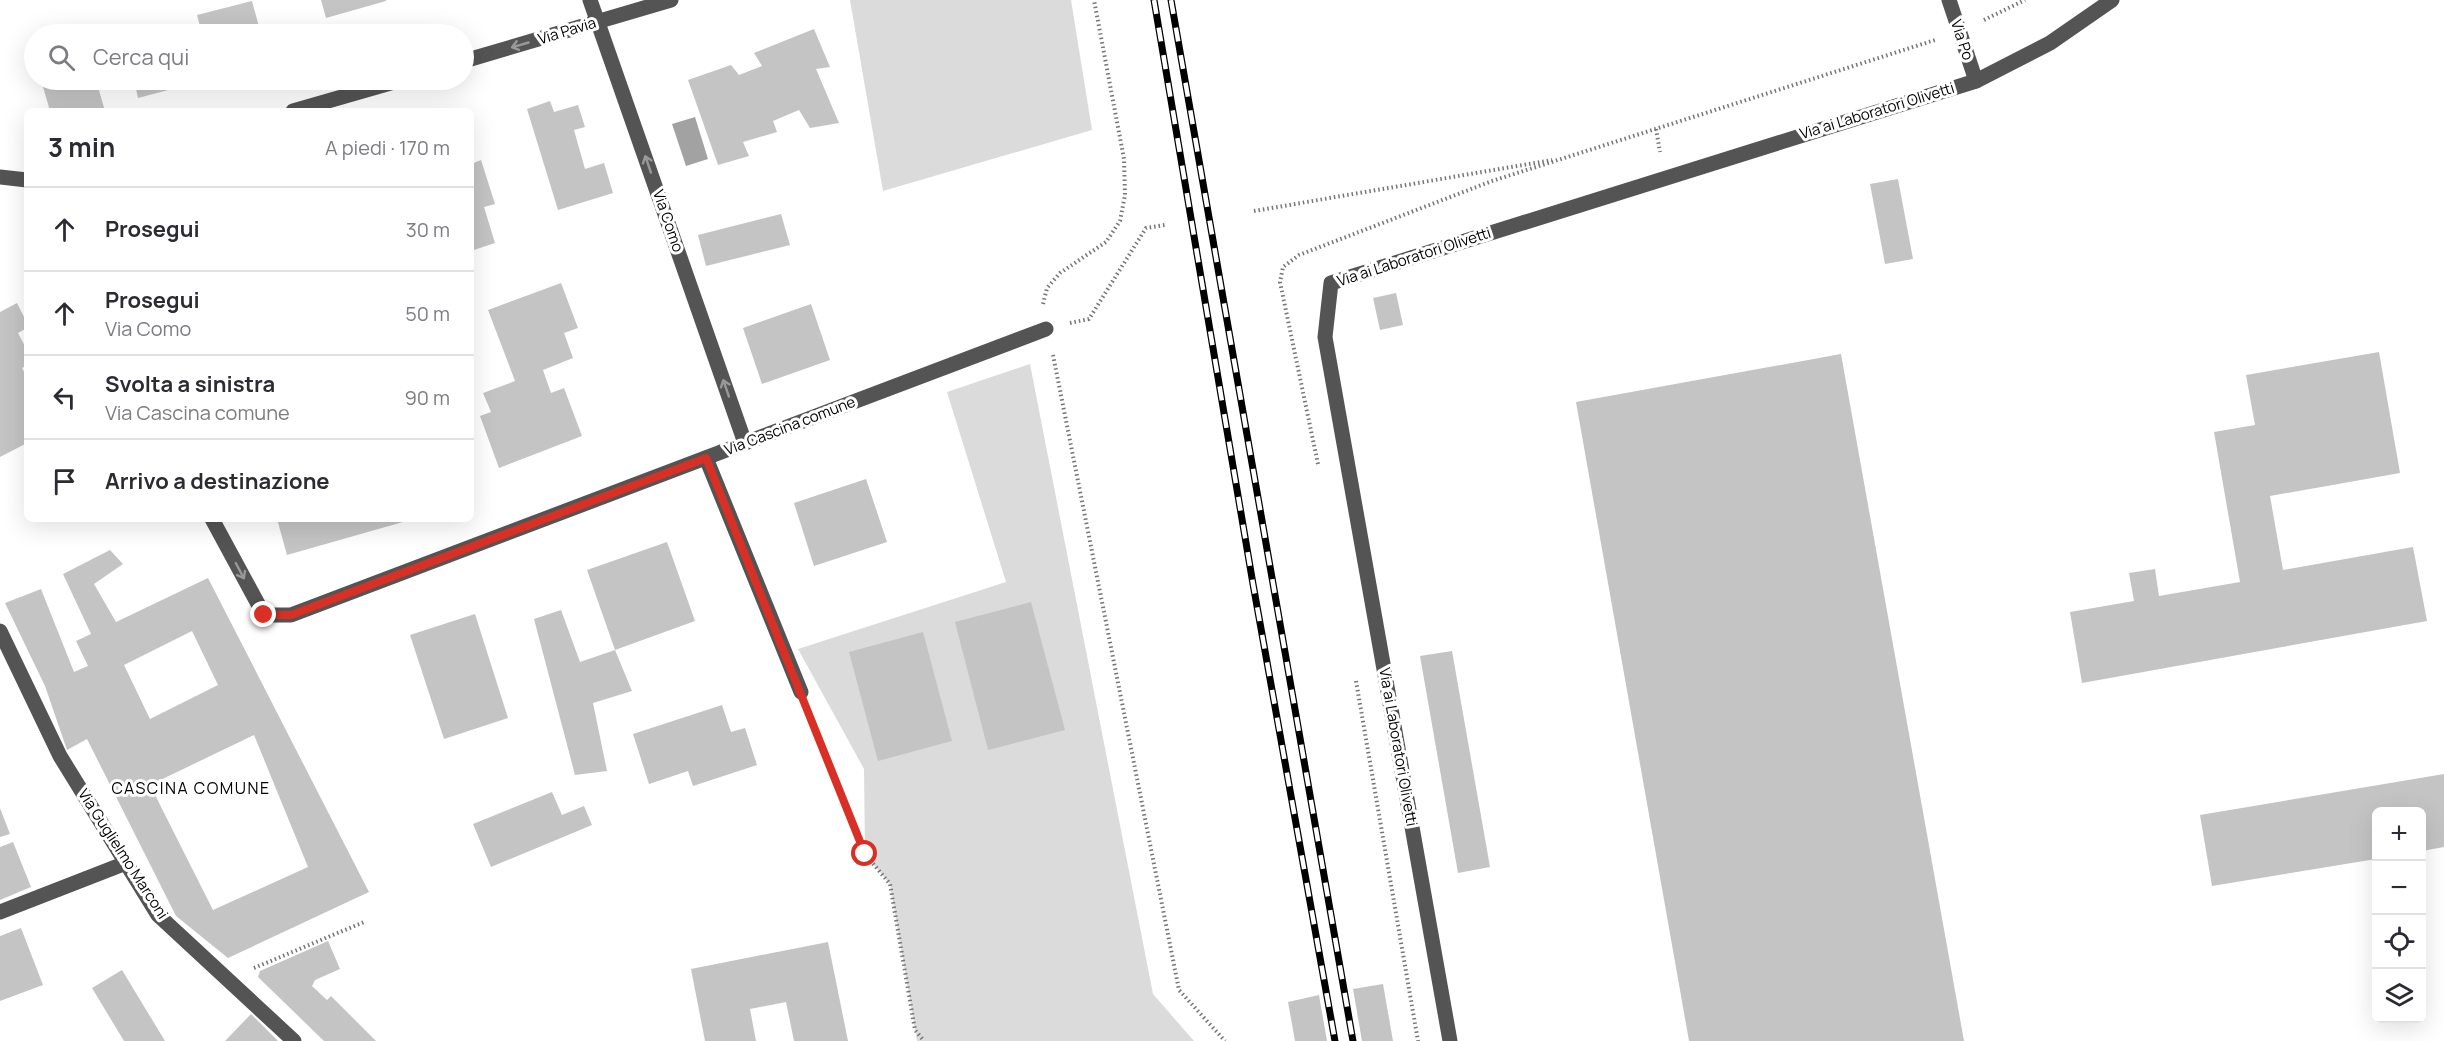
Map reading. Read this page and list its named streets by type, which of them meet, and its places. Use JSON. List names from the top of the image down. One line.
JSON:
{"streets":{"street":["Via Pavia","Via Po","Via ai Laboratori Olivetti","Via Como","Via Cascina comune","Via Guglielmo Marconi"]},"crossings":[["Via Pavia","Via Como"],["Via Po","Via ai Laboratori Olivetti"],["Via Como","Via Cascina comune"]],"one_way":["Via Pavia","Via Como","Via Cascina comune"],"districts":["CASCINA COMUNE"],"page":{"search":"Cerca qui","heading":["3 min","A piedi · 170 m"],"list":[["Prosegui","30 m"],["Prosegui","Via Como","50 m"],["Svolta a sinistra","Via Cascina comune","90 m"],"Arrivo a destinazione"],"map_buttons":["+","−"]}}
